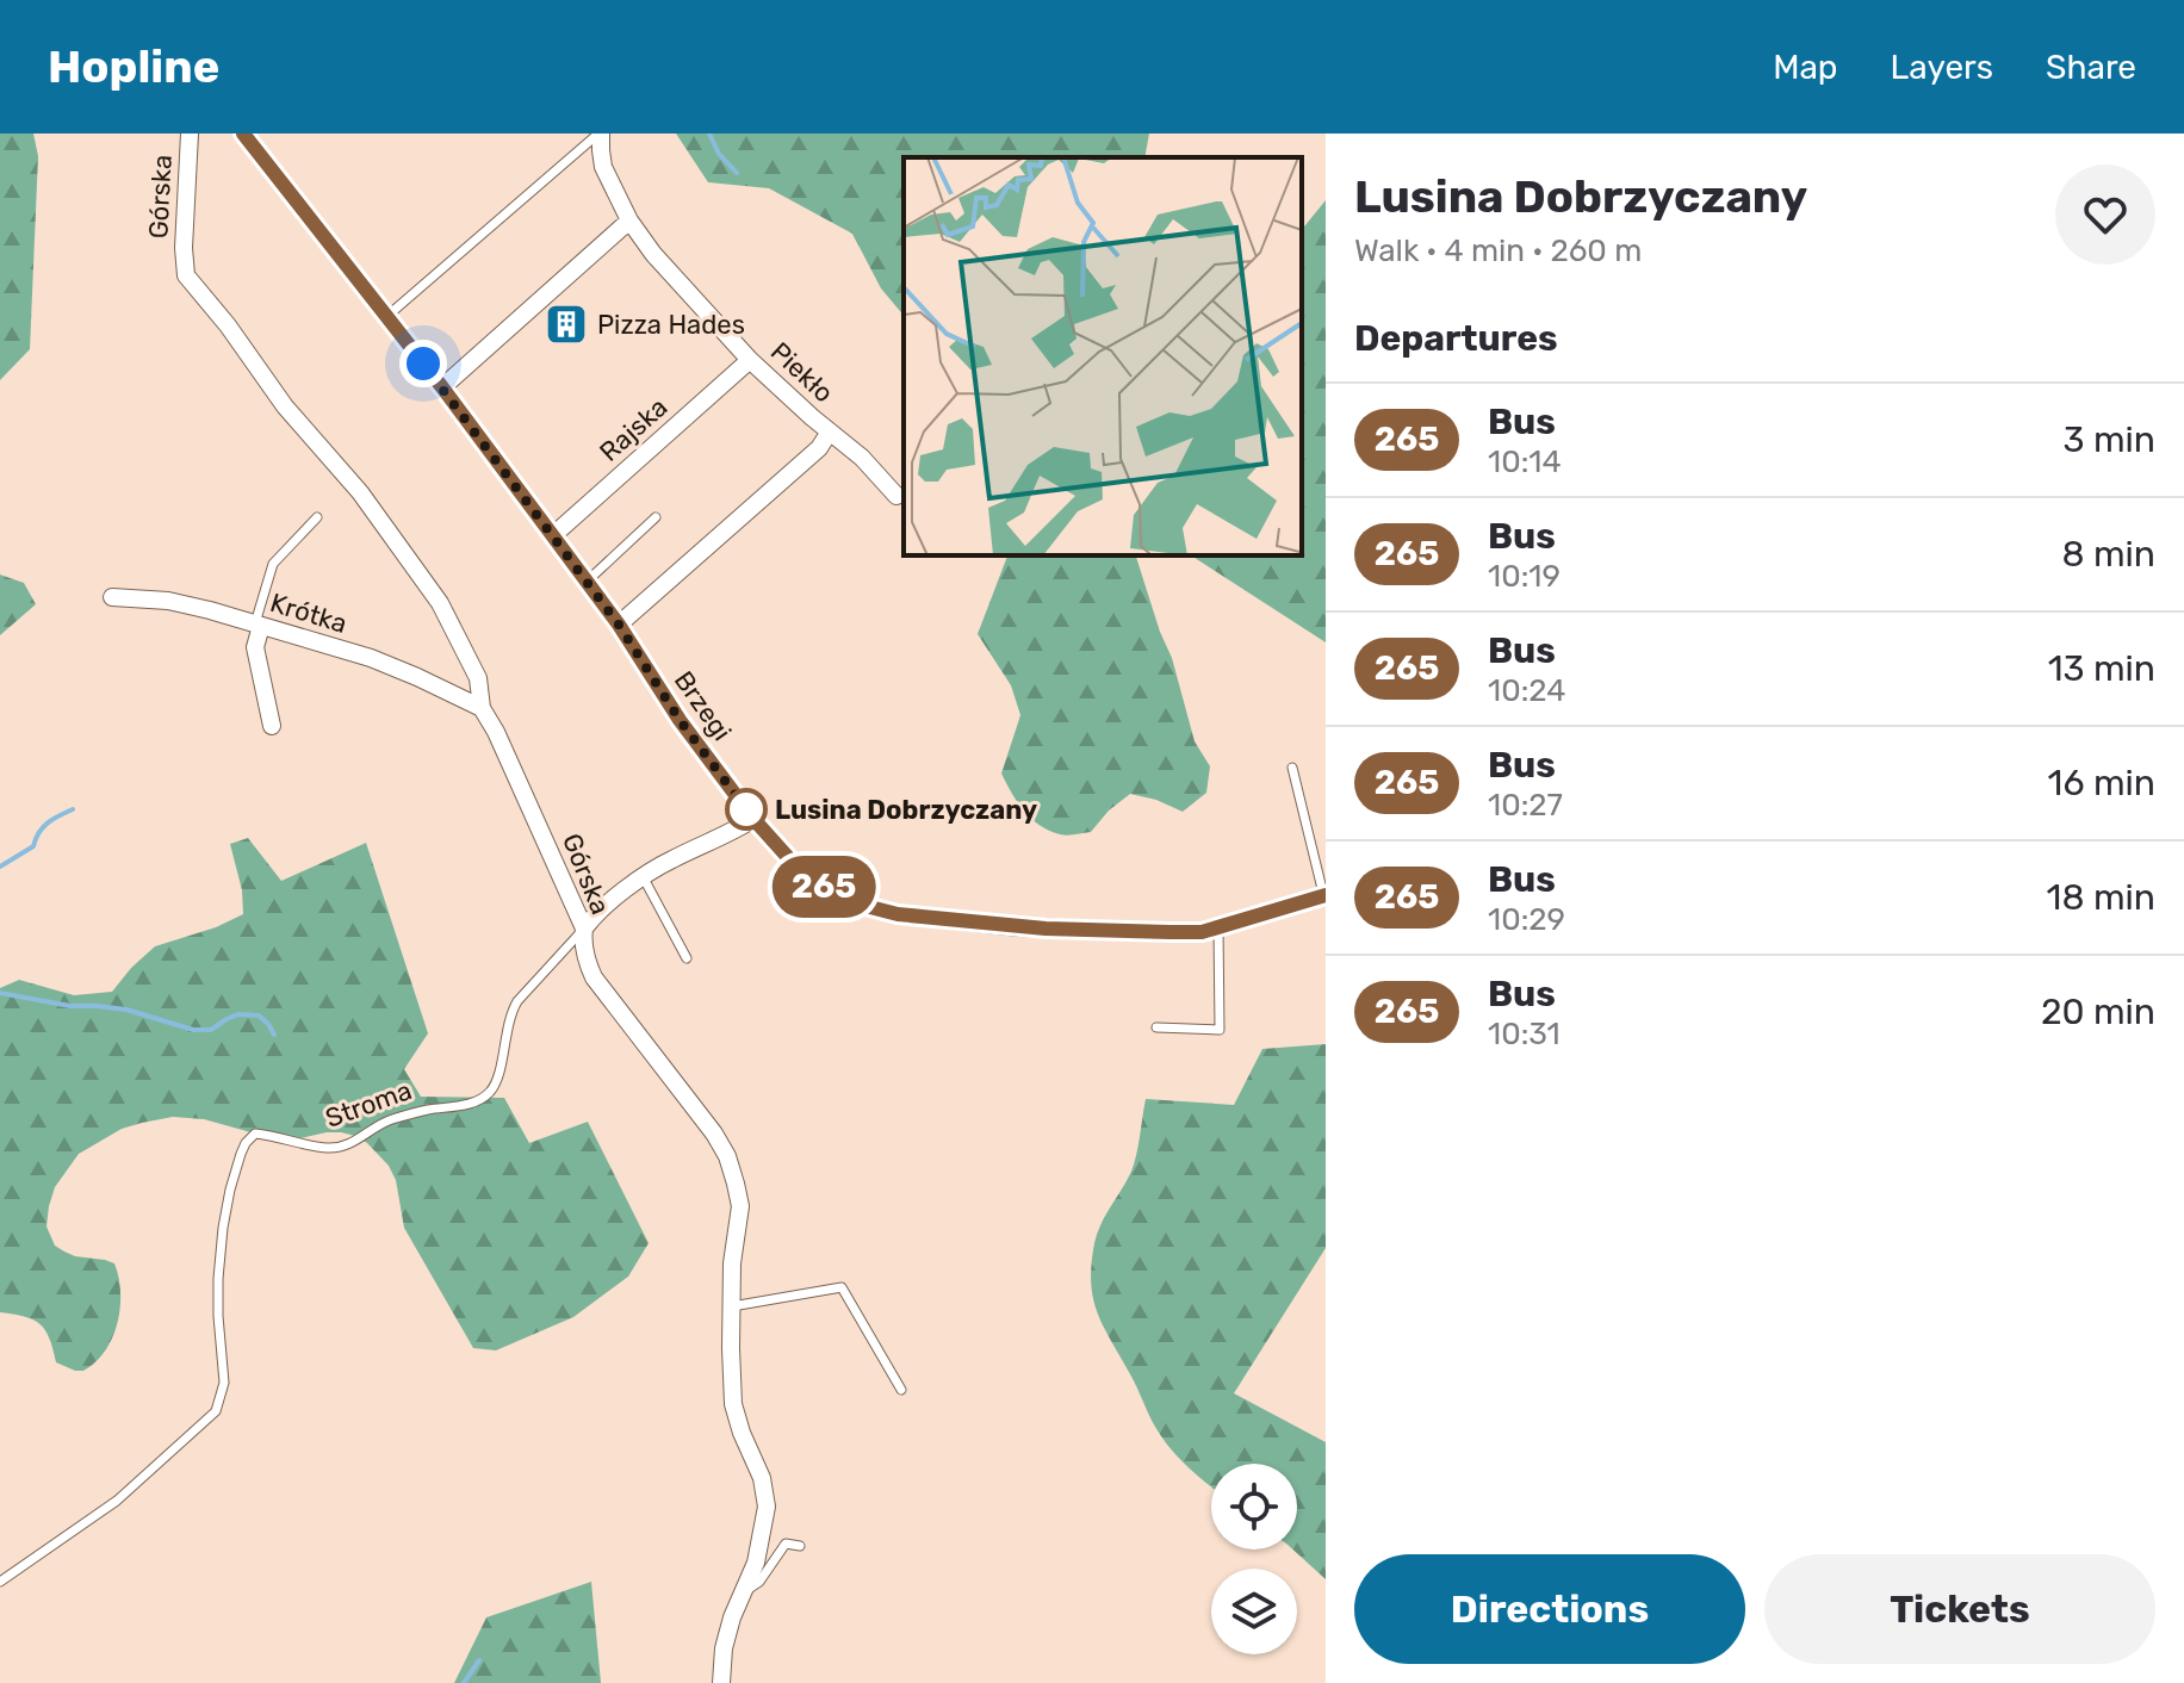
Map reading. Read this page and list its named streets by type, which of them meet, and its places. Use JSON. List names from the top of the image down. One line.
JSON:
{"streets":{"street":["Górska","Piekło","Rajska","Krótka","Brzegi","Stroma"]},"crossings":[["Górska","Krótka"],["Górska","Stroma"],["Piekło","Rajska"],["Rajska","Brzegi"],["Brzegi","Stroma"]],"places":{"building":["Pizza Hades"],"other":["Lusina Dobrzyczany"]},"lines":["bus line 265"],"page":{"header":"Hopline","nav":["Map","Layers","Share"],"on_map":"265","heading":[["Lusina Dobrzyczany","Walk · 4 min · 260 m"],"Departures"],"list":[{"mark":"265","name":"Bus","note":"10:14","value":"3 min"},{"mark":"265","name":"Bus","note":"10:19","value":"8 min"},{"mark":"265","name":"Bus","note":"10:24","value":"13 min"},{"mark":"265","name":"Bus","note":"10:27","value":"16 min"},{"mark":"265","name":"Bus","note":"10:29","value":"18 min"},{"mark":"265","name":"Bus","note":"10:31","value":"20 min"}],"buttons":["Directions","Tickets"]}}
